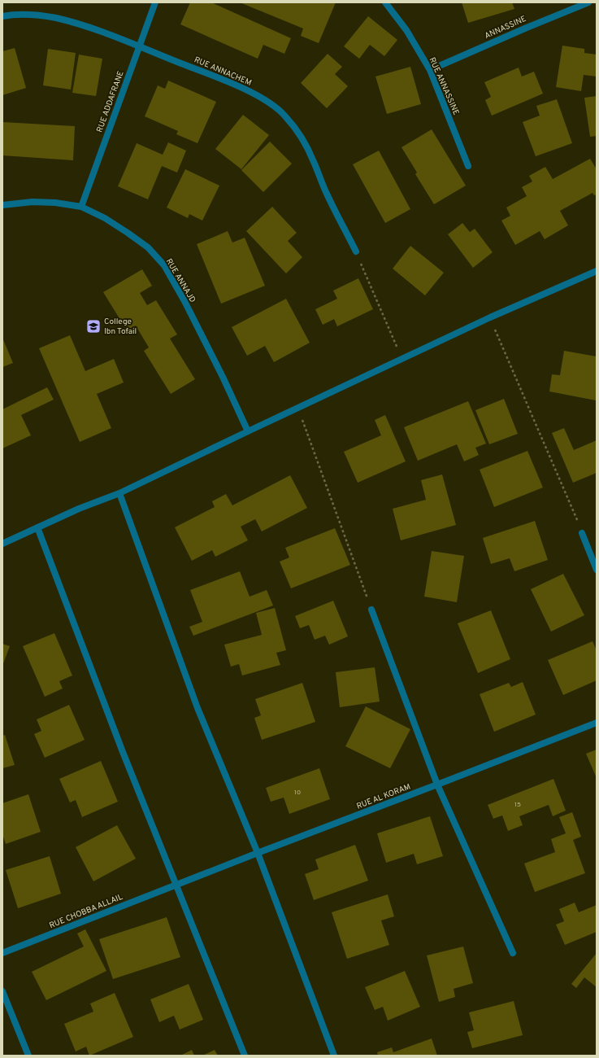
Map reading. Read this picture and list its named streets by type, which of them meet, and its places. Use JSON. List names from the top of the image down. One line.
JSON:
{"streets":{"street":["ANNASSINE","RUE ANNACHEM","RUE ANNASSINE","RUE ADDAFRANE","RUE ANNAJD","RUE AL KORAM","RUE CHOBBA ALLAIL"]},"crossings":[["ANNASSINE","RUE ANNASSINE"],["RUE ANNACHEM","RUE ADDAFRANE"],["RUE ADDAFRANE","RUE ANNAJD"],["RUE AL KORAM","RUE CHOBBA ALLAIL"]],"places":{"school or university":["College Ibn Tofail"]},"house_numbers":["10","15"]}
